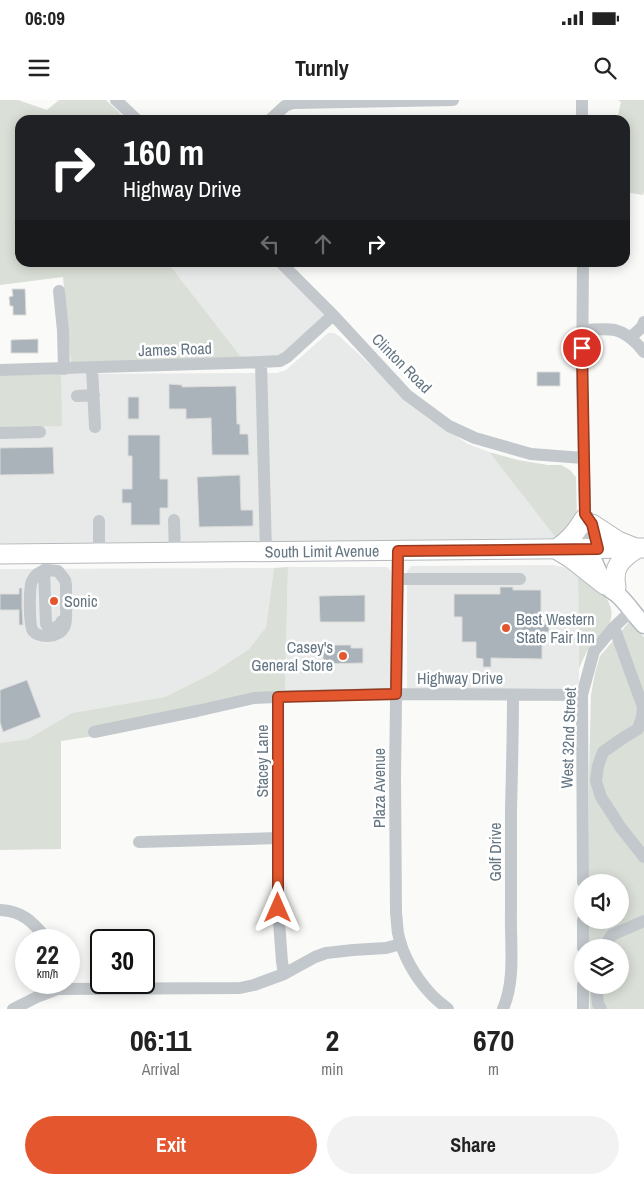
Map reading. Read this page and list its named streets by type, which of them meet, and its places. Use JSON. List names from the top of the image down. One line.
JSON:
{"streets":{"highway":["South Limit Avenue"],"street":["James Road","Clinton Road","Highway Drive","West 32nd Street","Stacey Lane","Plaza Avenue","Golf Drive"]},"crossings":[["James Road","Clinton Road"],["South Limit Avenue","Plaza Avenue"],["Highway Drive","West 32nd Street"],["Highway Drive","Stacey Lane"],["Highway Drive","Plaza Avenue"],["Highway Drive","Golf Drive"]],"places":["Sonic","Best Western State Fair Inn","Casey's General Store"],"page":{"status":"06:09","header":"Turnly","turn":["160 m","Highway Drive"],"speed":"22 km/h","limit":"30","eta":["06:11","Arrival","2","min","670","m"],"buttons":["Exit","Share"]}}
